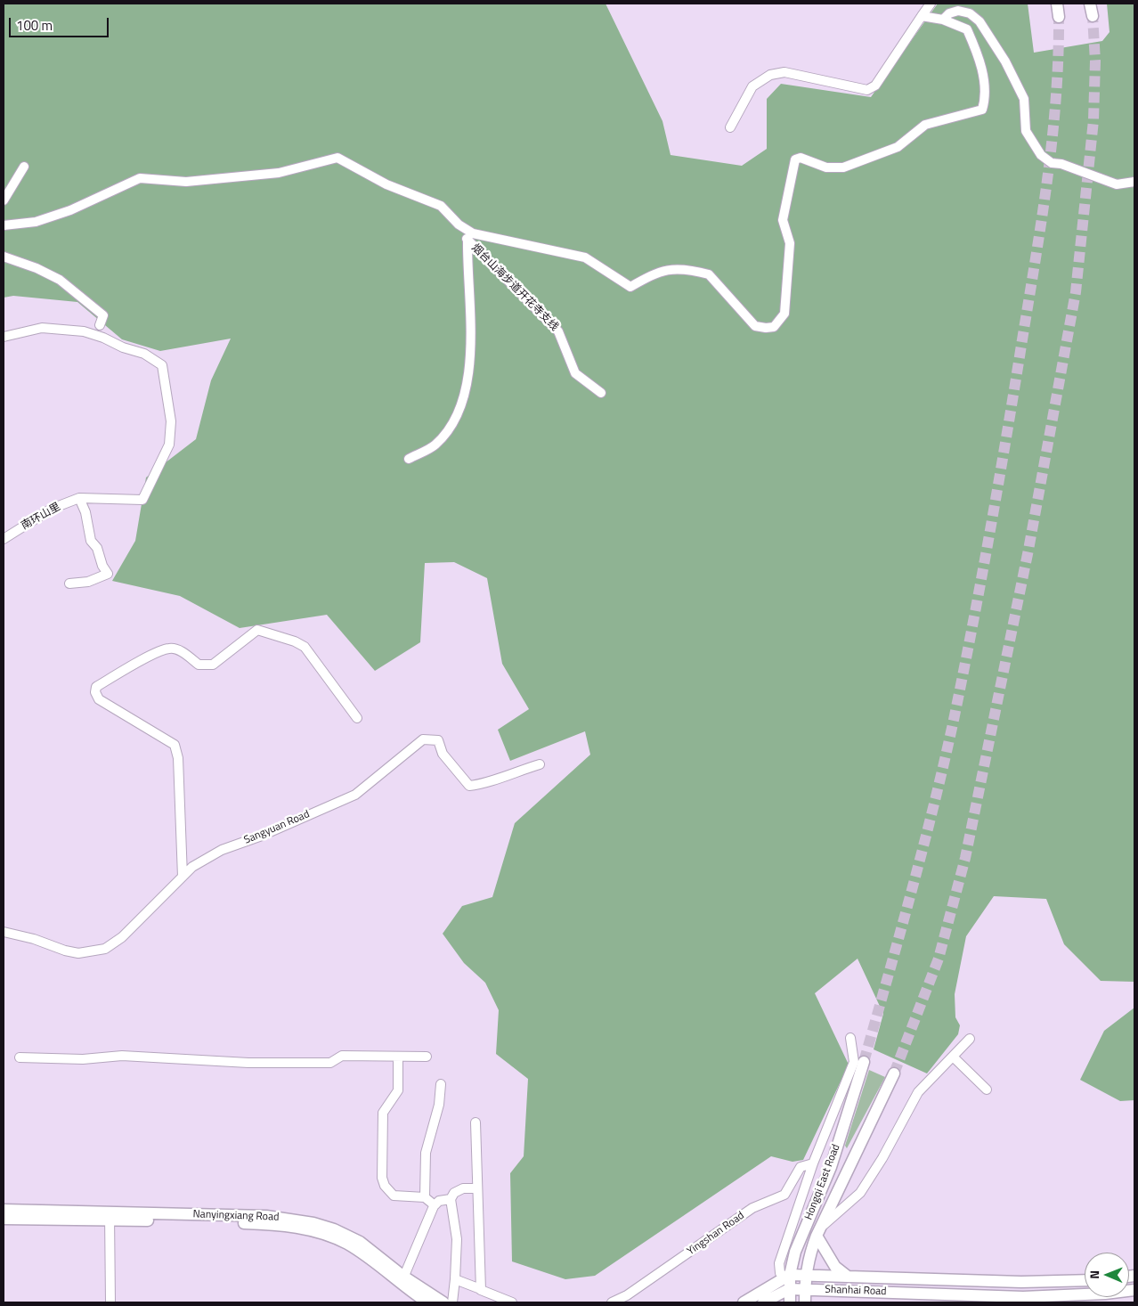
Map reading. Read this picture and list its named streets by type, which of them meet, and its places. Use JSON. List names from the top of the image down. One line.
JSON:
{"streets":{"main road":["Hongqi East Road","Nanyingxiang Road","Shanhai Road"],"street":["烟台山海步道开花寺支线","南环山里","Sangyuan Road","Yingshan Road"]},"crossings":[["Hongqi East Road","Shanhai Road"]],"scale_bar":"100 m","north":"left"}
